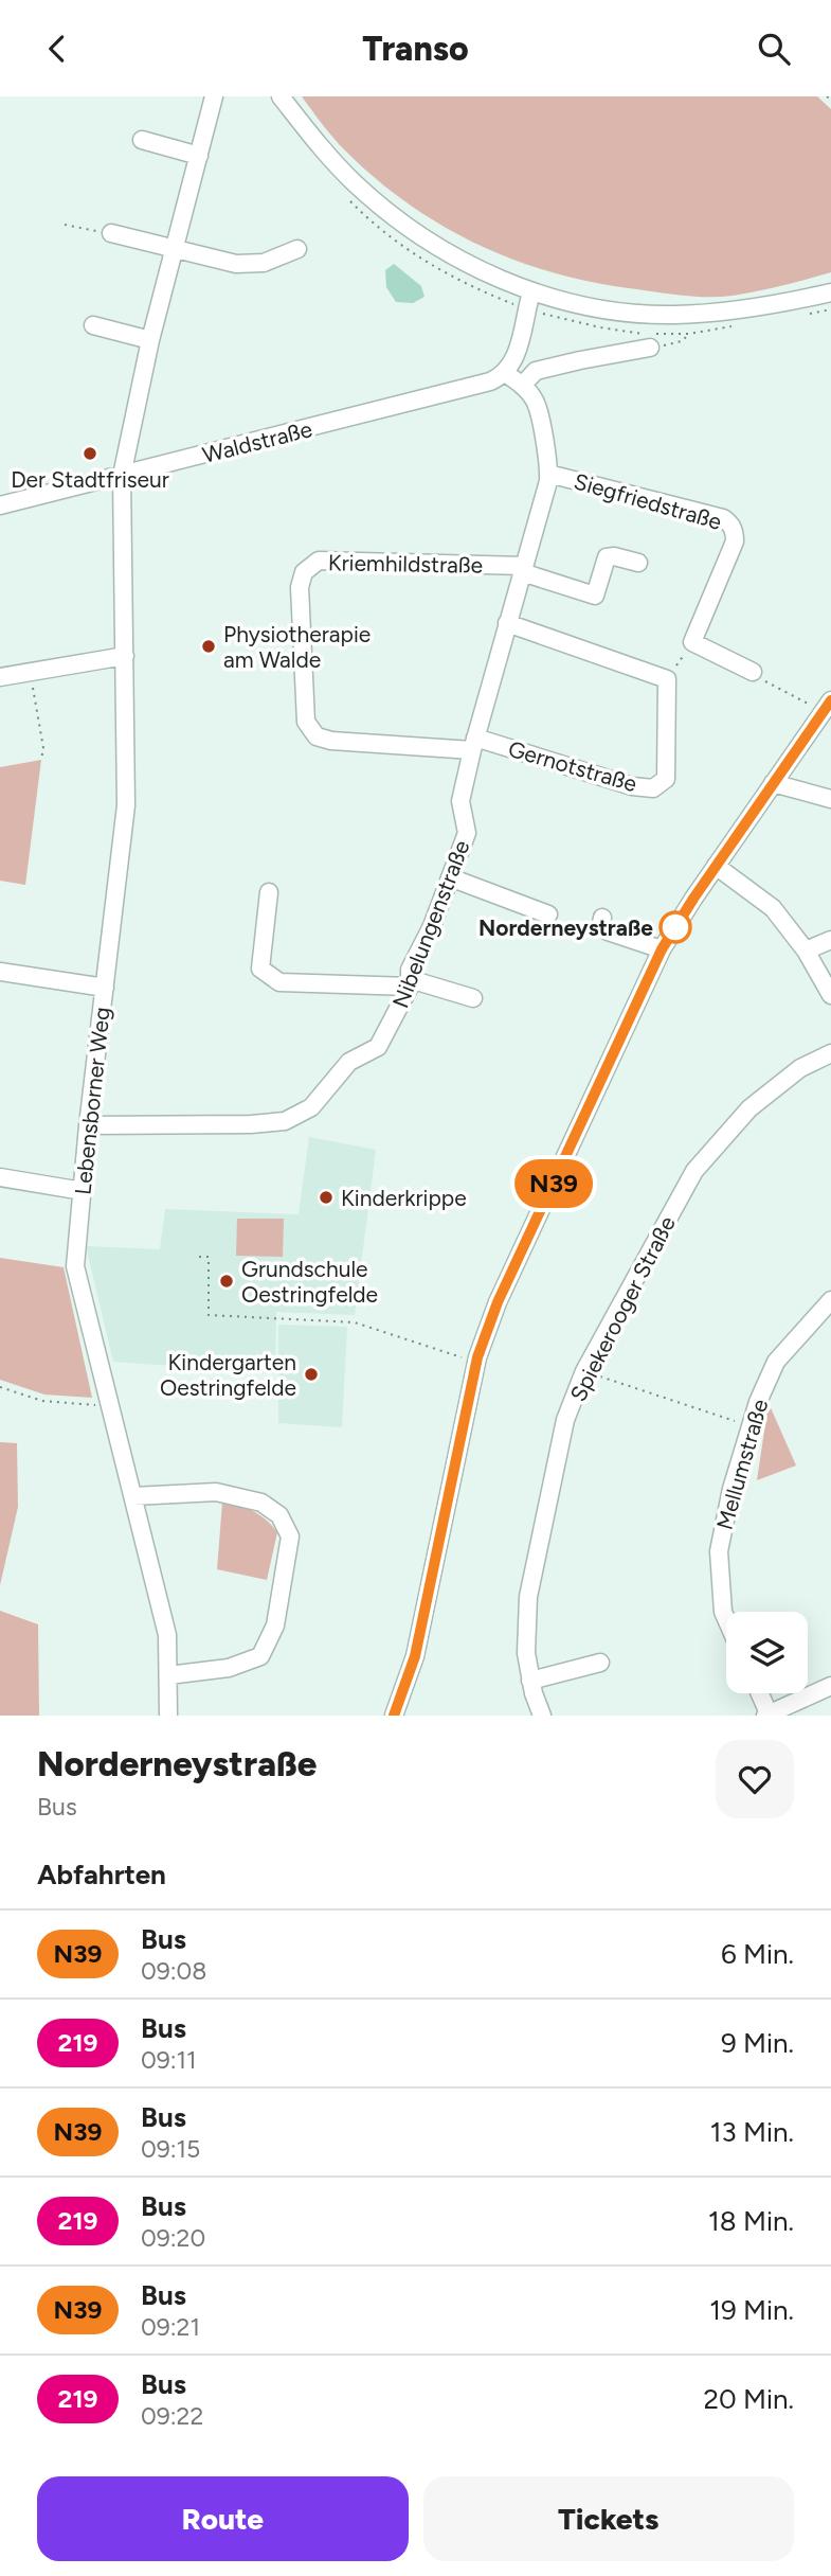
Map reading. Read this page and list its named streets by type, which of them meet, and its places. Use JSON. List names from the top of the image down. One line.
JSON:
{"streets":{"street":["Waldstraße","Siegfriedstraße","Kriemhildstraße","Gernotstraße","Nibelungenstraße","Lebensborner Weg","Spiekerooger Straße","Mellumstraße"]},"crossings":[["Waldstraße","Nibelungenstraße"],["Waldstraße","Lebensborner Weg"],["Siegfriedstraße","Nibelungenstraße"],["Kriemhildstraße","Gernotstraße"],["Kriemhildstraße","Nibelungenstraße"],["Gernotstraße","Nibelungenstraße"],["Nibelungenstraße","Lebensborner Weg"]],"places":["Der Stadtfriseur","Physiotherapie am Walde","Norderneystraße","Kinderkrippe","Grundschule Oestringfelde","Kindergarten Oestringfelde"],"lines":["bus line N39"],"page":{"header":"Transo","on_map":"N39","heading":[["Norderneystraße","Bus"],"Abfahrten"],"list":[{"mark":"N39","name":"Bus","note":"09:08","value":"6 Min."},{"mark":"219","name":"Bus","note":"09:11","value":"9 Min."},{"mark":"N39","name":"Bus","note":"09:15","value":"13 Min."},{"mark":"219","name":"Bus","note":"09:20","value":"18 Min."},{"mark":"N39","name":"Bus","note":"09:21","value":"19 Min."},{"mark":"219","name":"Bus","note":"09:22","value":"20 Min."}],"buttons":["Route","Tickets"]}}
